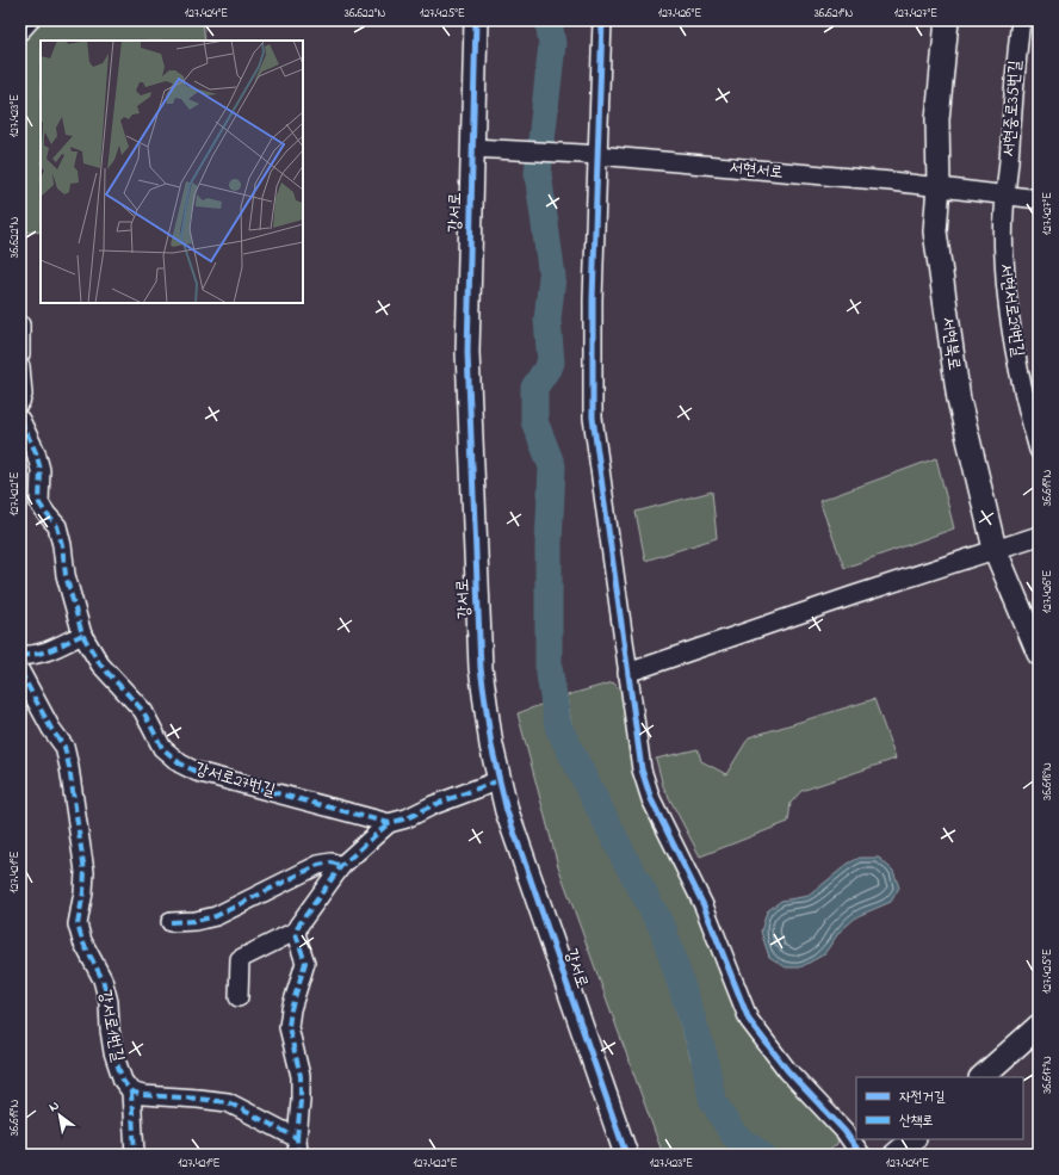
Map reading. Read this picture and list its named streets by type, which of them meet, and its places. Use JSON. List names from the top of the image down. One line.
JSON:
{"streets":{"street":["서현중로35번길","서현서로","강서로","서현서로29번길","서현북로","강서로27번길","강서로1번길"]},"crossings":[["서현중로35번길","서현서로"],["서현중로35번길","서현서로29번길"],["서현서로","강서로"],["서현서로","서현서로29번길"],["서현서로","서현북로"]],"legend":["자전거길","산책로"],"north":"top left","coordinates":["127.424°E","36.622°N","127.425°E","127.426°E","36.621°N","127.427°E","127.423°E","36.619°N","127.422°E","36.618°N","127.421°E","36.617°N"]}
